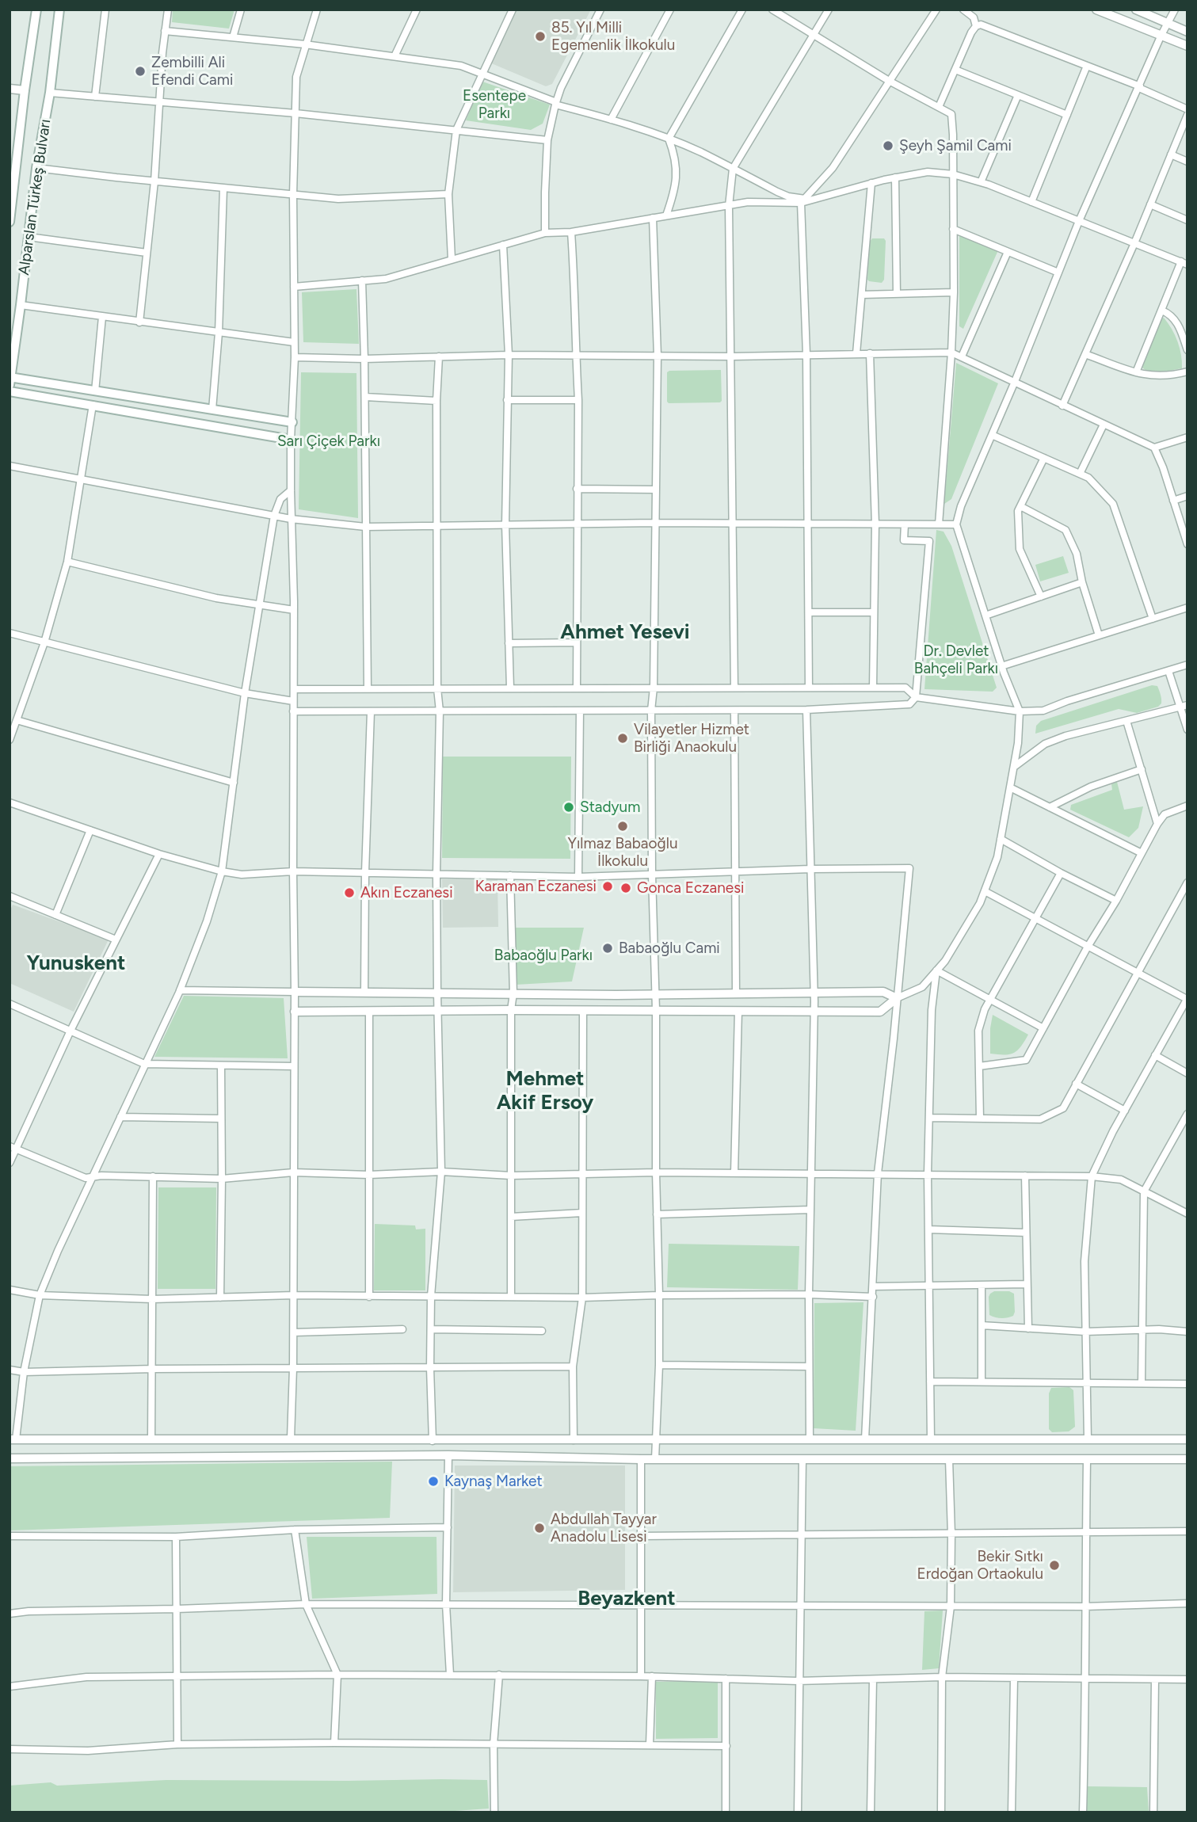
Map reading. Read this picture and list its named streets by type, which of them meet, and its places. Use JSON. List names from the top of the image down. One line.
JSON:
{"streets":{"main road":["Alparslan Türkeş Bulvarı"]},"districts":["Ahmet Yesevi","Yunuskent","Mehmet Akif Ersoy","Beyazkent"],"parks":["Esentepe Parkı","Sarı Çiçek Parkı","Dr. Devlet Bahçeli Parkı","Babaoğlu Parkı"],"places":["85. Yıl Milli Egemenlik İlkokulu","Zembilli Ali Efendi Cami","Şeyh Şamil Cami","Vilayetler Hizmet Birliği Anaokulu","Stadyum","Yılmaz Babaoğlu İlkokulu","Karaman Eczanesi","Gonca Eczanesi","Akın Eczanesi","Babaoğlu Cami","Kaynaş Market","Abdullah Tayyar Anadolu Lisesi","Bekir Sıtkı Erdoğan Ortaokulu"]}
